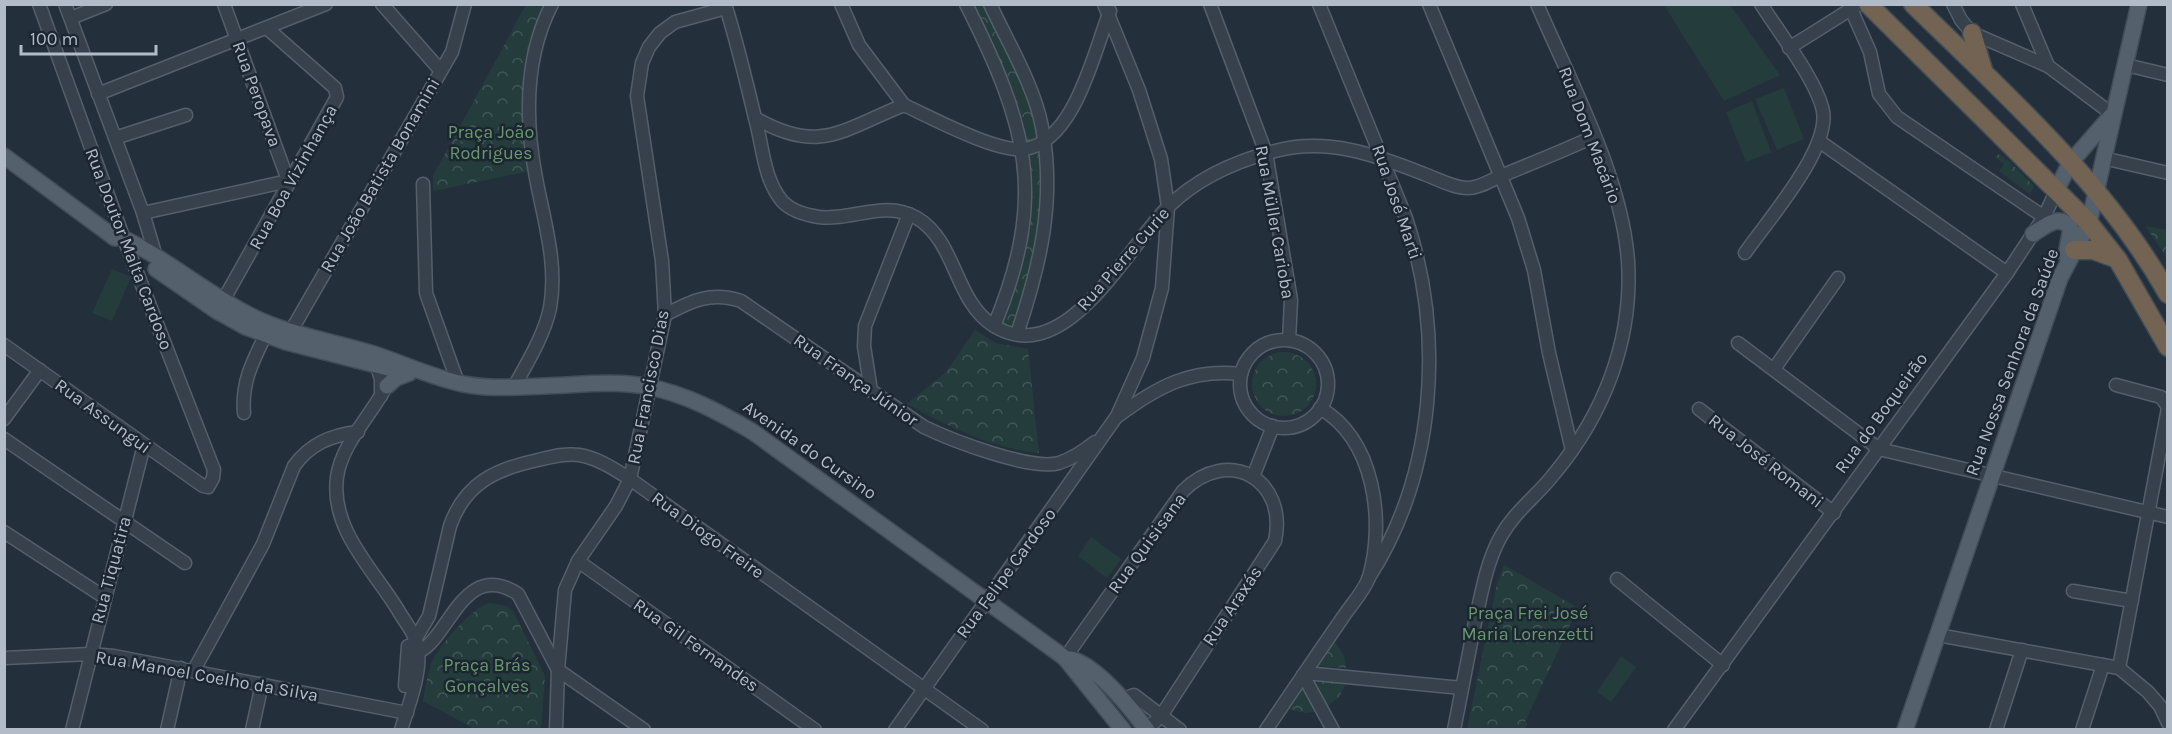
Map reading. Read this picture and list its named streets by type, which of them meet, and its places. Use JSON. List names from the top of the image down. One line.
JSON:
{"streets":{"main road":["Rua Nossa Senhora da Saúde","Rua do Boqueirão","Avenida do Cursino"],"street":["Rua Peropava","Rua Dom Macário","Rua João Batista Bonamini","Rua Boa Vizinhança","Rua José Marti","Rua Müller Carioba","Rua Doutor Malta Cardoso","Rua Pierre Curie","Rua França Júnior","Rua Francisco Dias","Rua Assungui","Rua José Romani","Rua Diogo Freire","Rua Quisisana","Rua Tiquatira","Rua Felipe Cardoso","Rua Araxás","Rua Gil Fernandes","Rua Manoel Coelho da Silva"]},"crossings":[["Rua Peropava","Rua Boa Vizinhança"],["Rua Dom Macário","Rua Pierre Curie"],["Rua João Batista Bonamini","Avenida do Cursino"],["Rua Boa Vizinhança","Avenida do Cursino"],["Rua José Marti","Rua Pierre Curie"],["Rua Müller Carioba","Rua Pierre Curie"],["Rua Müller Carioba","Rua Felipe Cardoso"],["Rua Doutor Malta Cardoso","Rua Assungui"],["Rua Doutor Malta Cardoso","Avenida do Cursino"],["Rua Pierre Curie","Rua Francisco Dias"],["Rua Pierre Curie","Rua Felipe Cardoso"],["Rua Nossa Senhora da Saúde","Rua do Boqueirão"],["Rua França Júnior","Rua Francisco Dias"],["Rua Francisco Dias","Avenida do Cursino"],["Rua Francisco Dias","Rua Diogo Freire"],["Rua Francisco Dias","Rua Gil Fernandes"],["Rua do Boqueirão","Rua José Romani"],["Rua Assungui","Rua Tiquatira"],["Avenida do Cursino","Rua Quisisana"],["Avenida do Cursino","Rua Felipe Cardoso"],["Avenida do Cursino","Rua Araxás"],["Rua Diogo Freire","Rua Felipe Cardoso"],["Rua Quisisana","Rua Araxás"],["Rua Tiquatira","Rua Manoel Coelho da Silva"]],"parks":["Praça João Rodrigues","Praça Frei José Maria Lorenzetti","Praça Brás Gonçalves"],"scale_bar":"100 m"}
